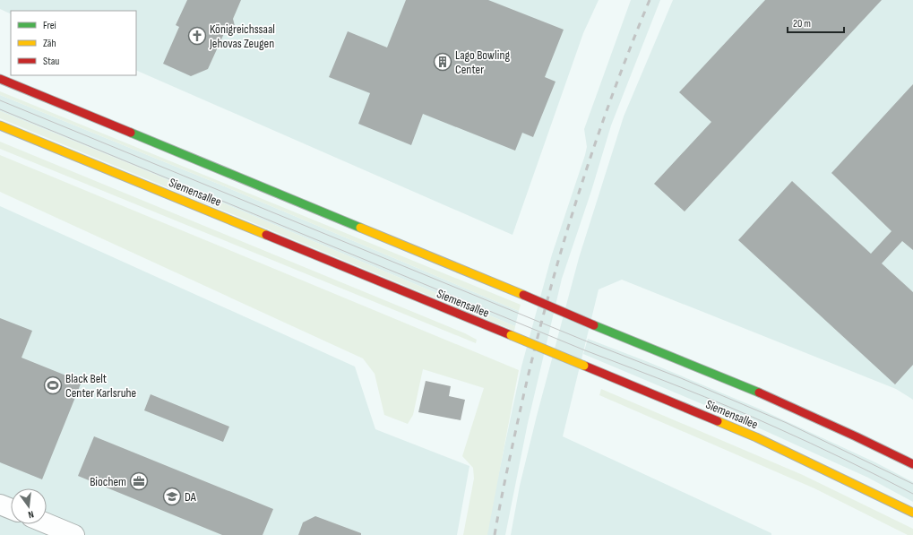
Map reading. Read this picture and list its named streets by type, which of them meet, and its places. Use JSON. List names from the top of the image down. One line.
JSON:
{"streets":{"main road":["Siemensallee"]},"places":{"church":["Königreichssaal Jehovas Zeugen"],"building":["Lago Bowling Center"],"sports":["Black Belt Center Karlsruhe"],"office":["Biochem"],"school or university":["DA"]},"legend":["Frei","Zäh","Stau"],"scale_bar":"20 m","north":"bottom"}
